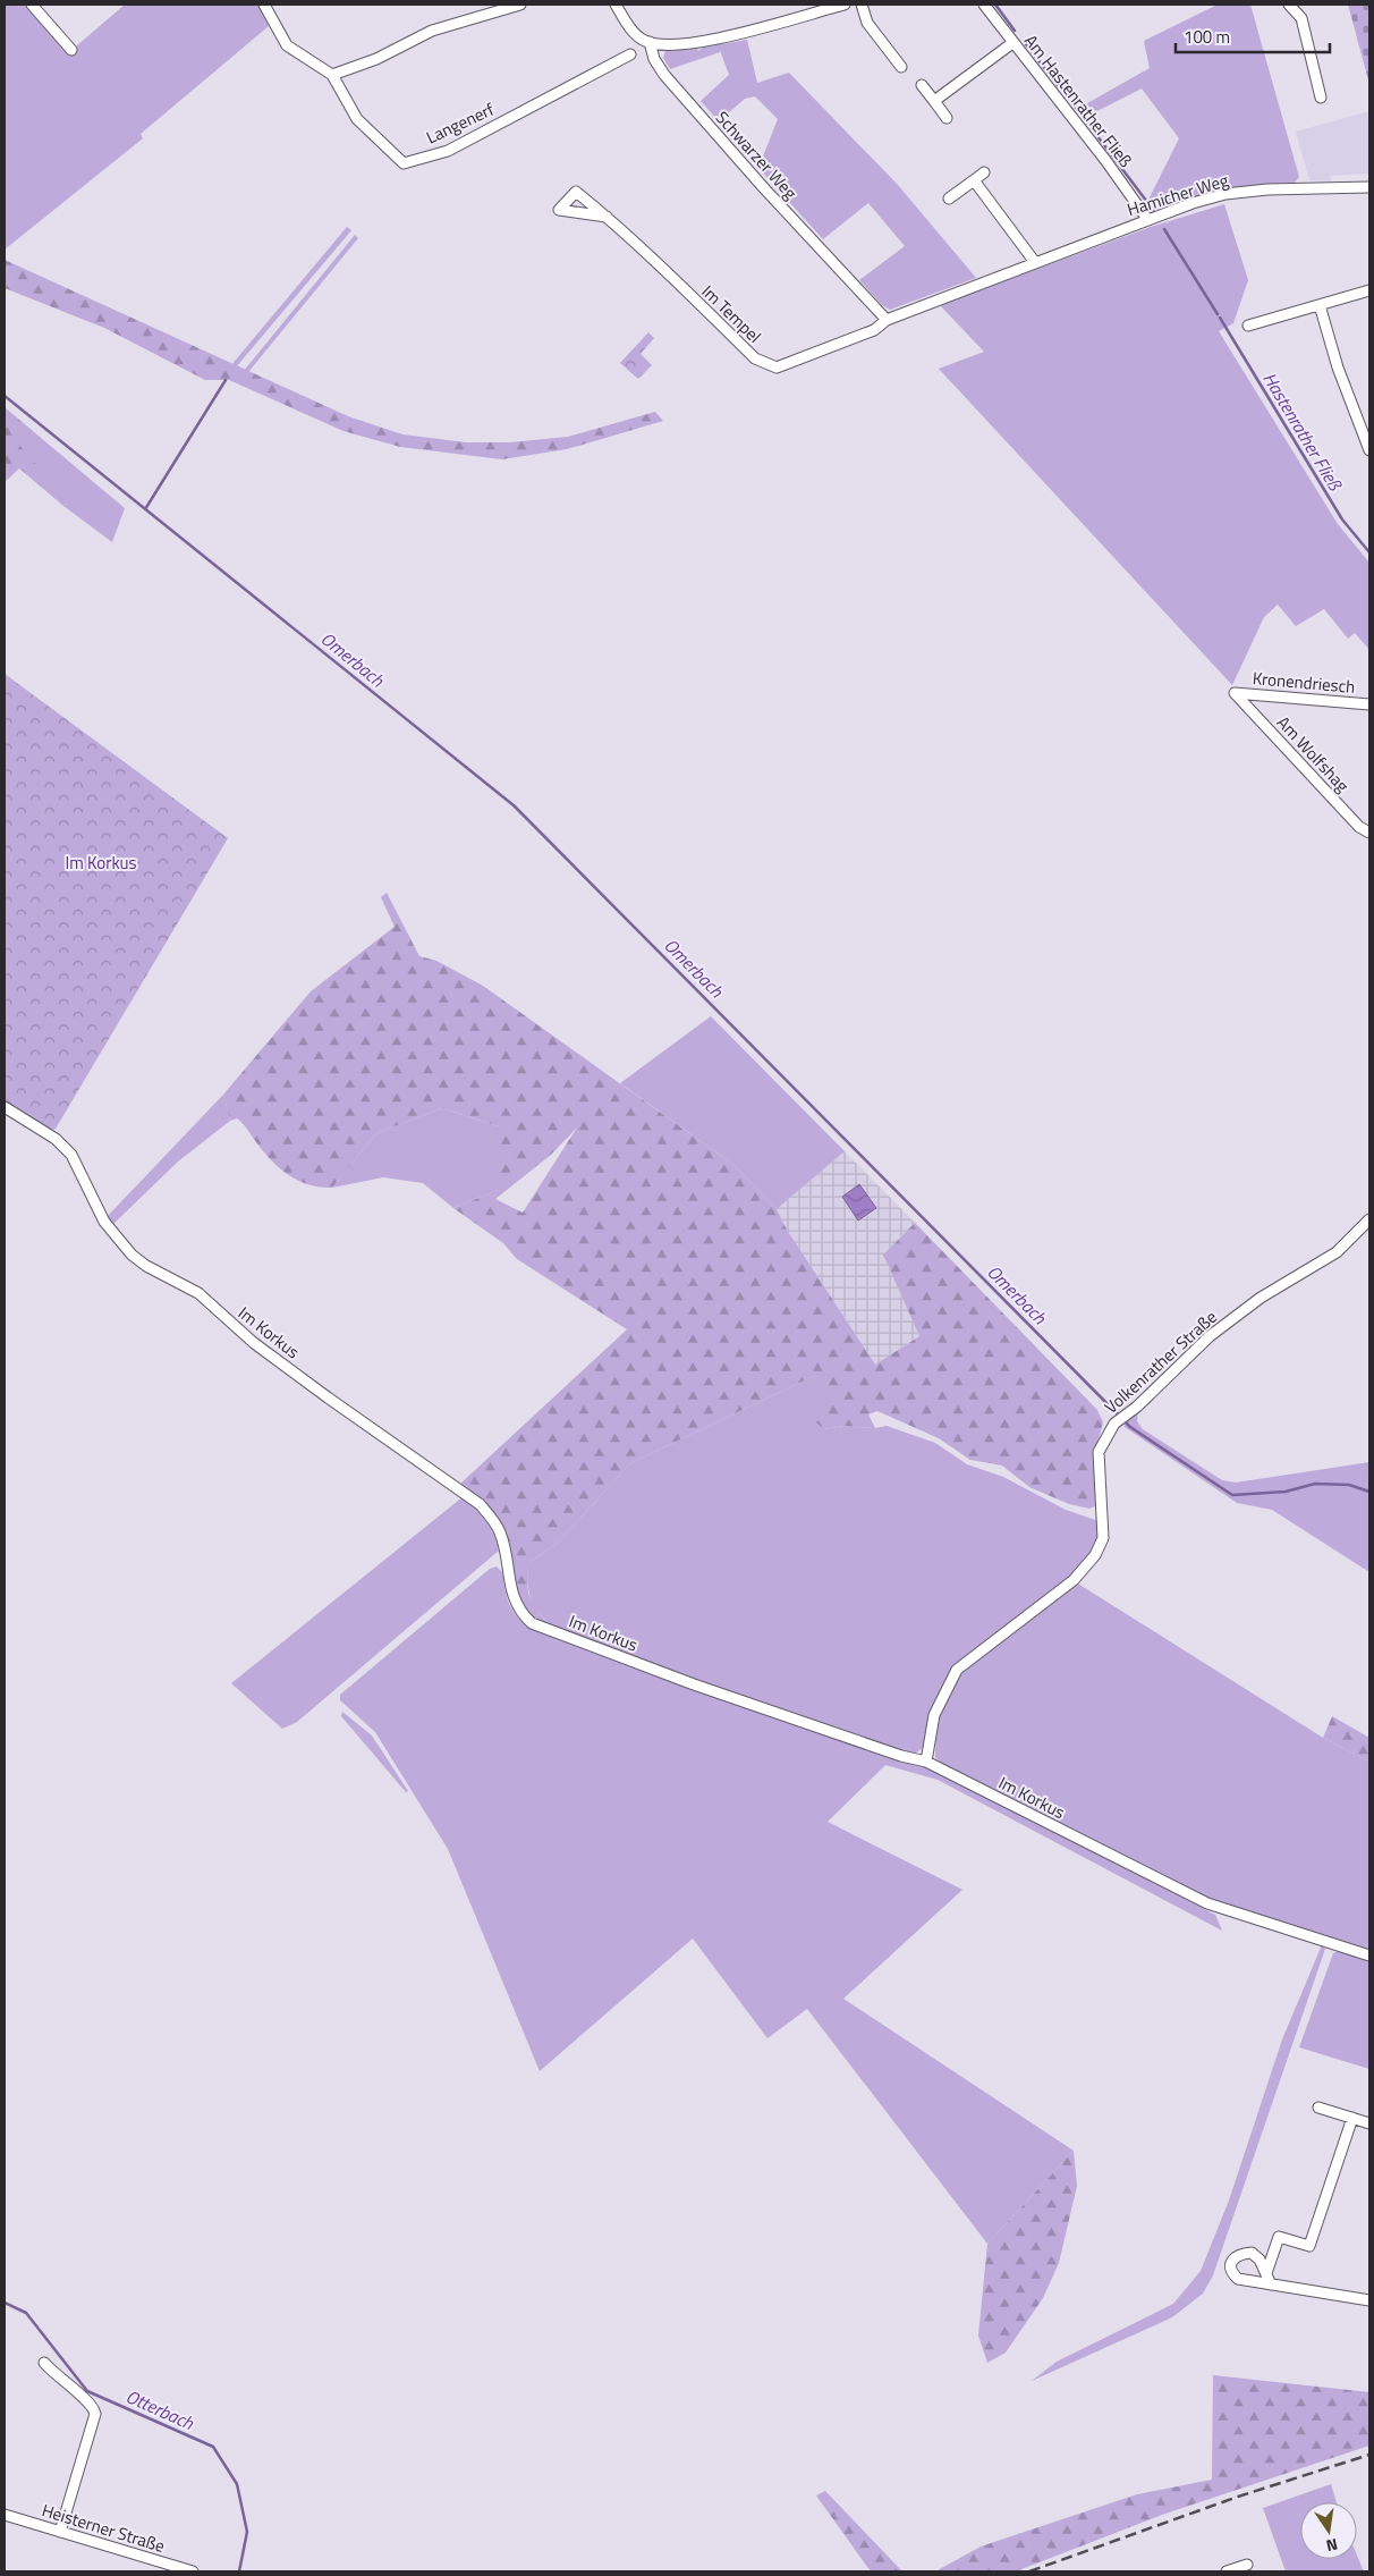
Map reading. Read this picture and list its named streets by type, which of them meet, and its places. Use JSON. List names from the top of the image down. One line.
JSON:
{"streets":{"street":["Am Hastenrather Fließ","Langenerf","Schwarzer Weg","Hamicher Weg","Im Tempel","Kronendriesch","Am Wolfshag","Im Korkus","Volkenrather Straße","Heisterner Straße"]},"crossings":[["Am Hastenrather Fließ","Hamicher Weg"],["Schwarzer Weg","Hamicher Weg"],["Schwarzer Weg","Im Tempel"],["Hamicher Weg","Im Tempel"],["Kronendriesch","Am Wolfshag"],["Im Korkus","Volkenrather Straße"]],"water":["Hastenrather Fließ","Omerbach","Otterbach"],"parks":["Im Korkus"],"scale_bar":"100 m","north":"bottom"}
